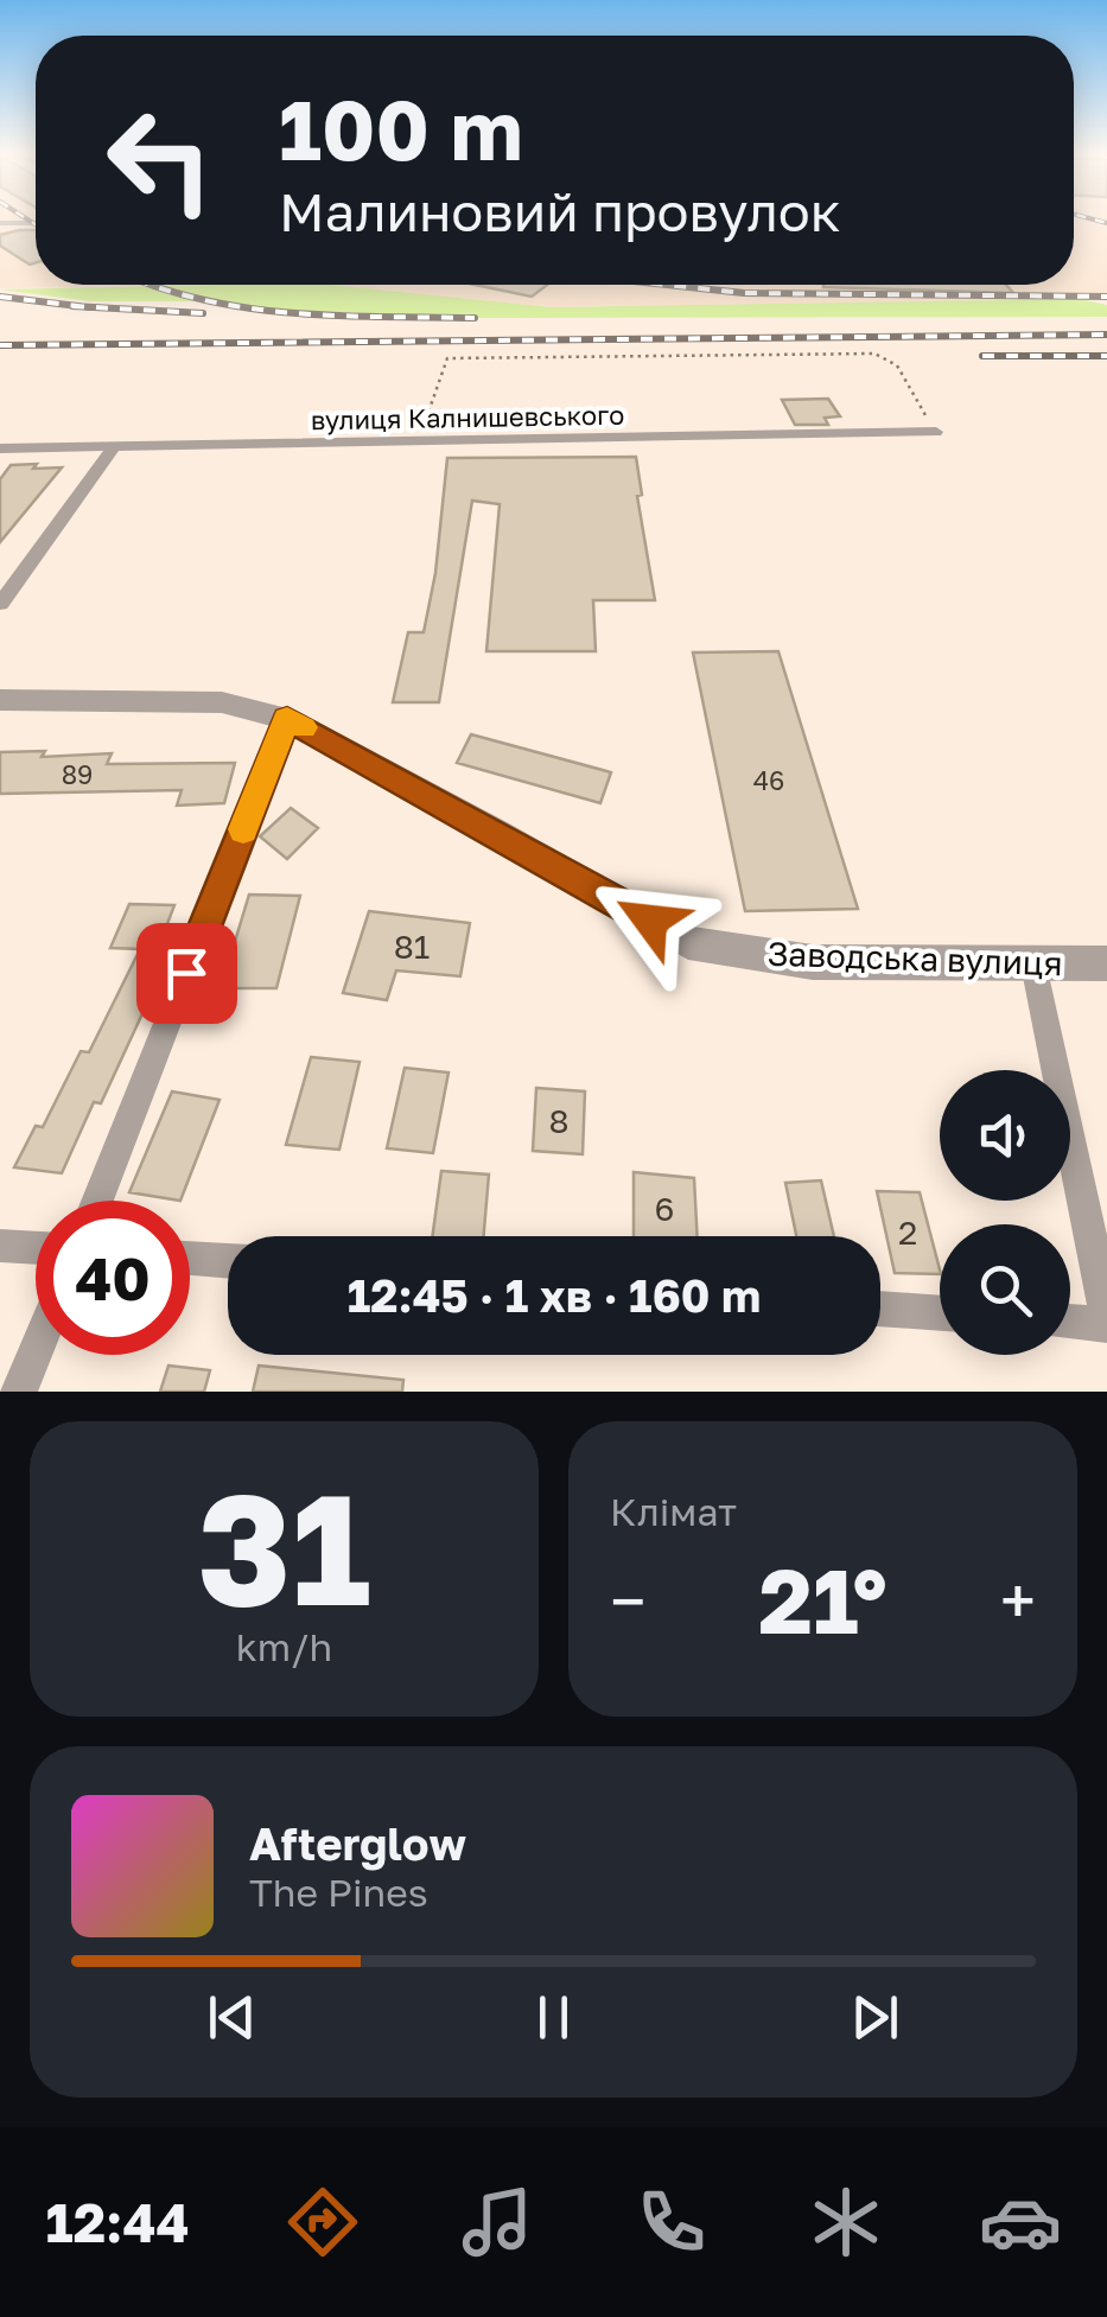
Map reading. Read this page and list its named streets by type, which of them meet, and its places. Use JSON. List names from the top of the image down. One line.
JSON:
{"streets":{"street":["вулиця Калнишевського","Заводська вулиця"]},"house_numbers":["89","46","81","8","6","2"],"page":{"turn":["100 m","Малиновий провулок"],"limit":"40","trip":"12:45 · 1 хв · 160 m","tile":[["31","km/h"],"Клімат"],"heat":["−","21°","+"],"song":["Afterglow","The Pines"],"tabs":"12:44"}}
